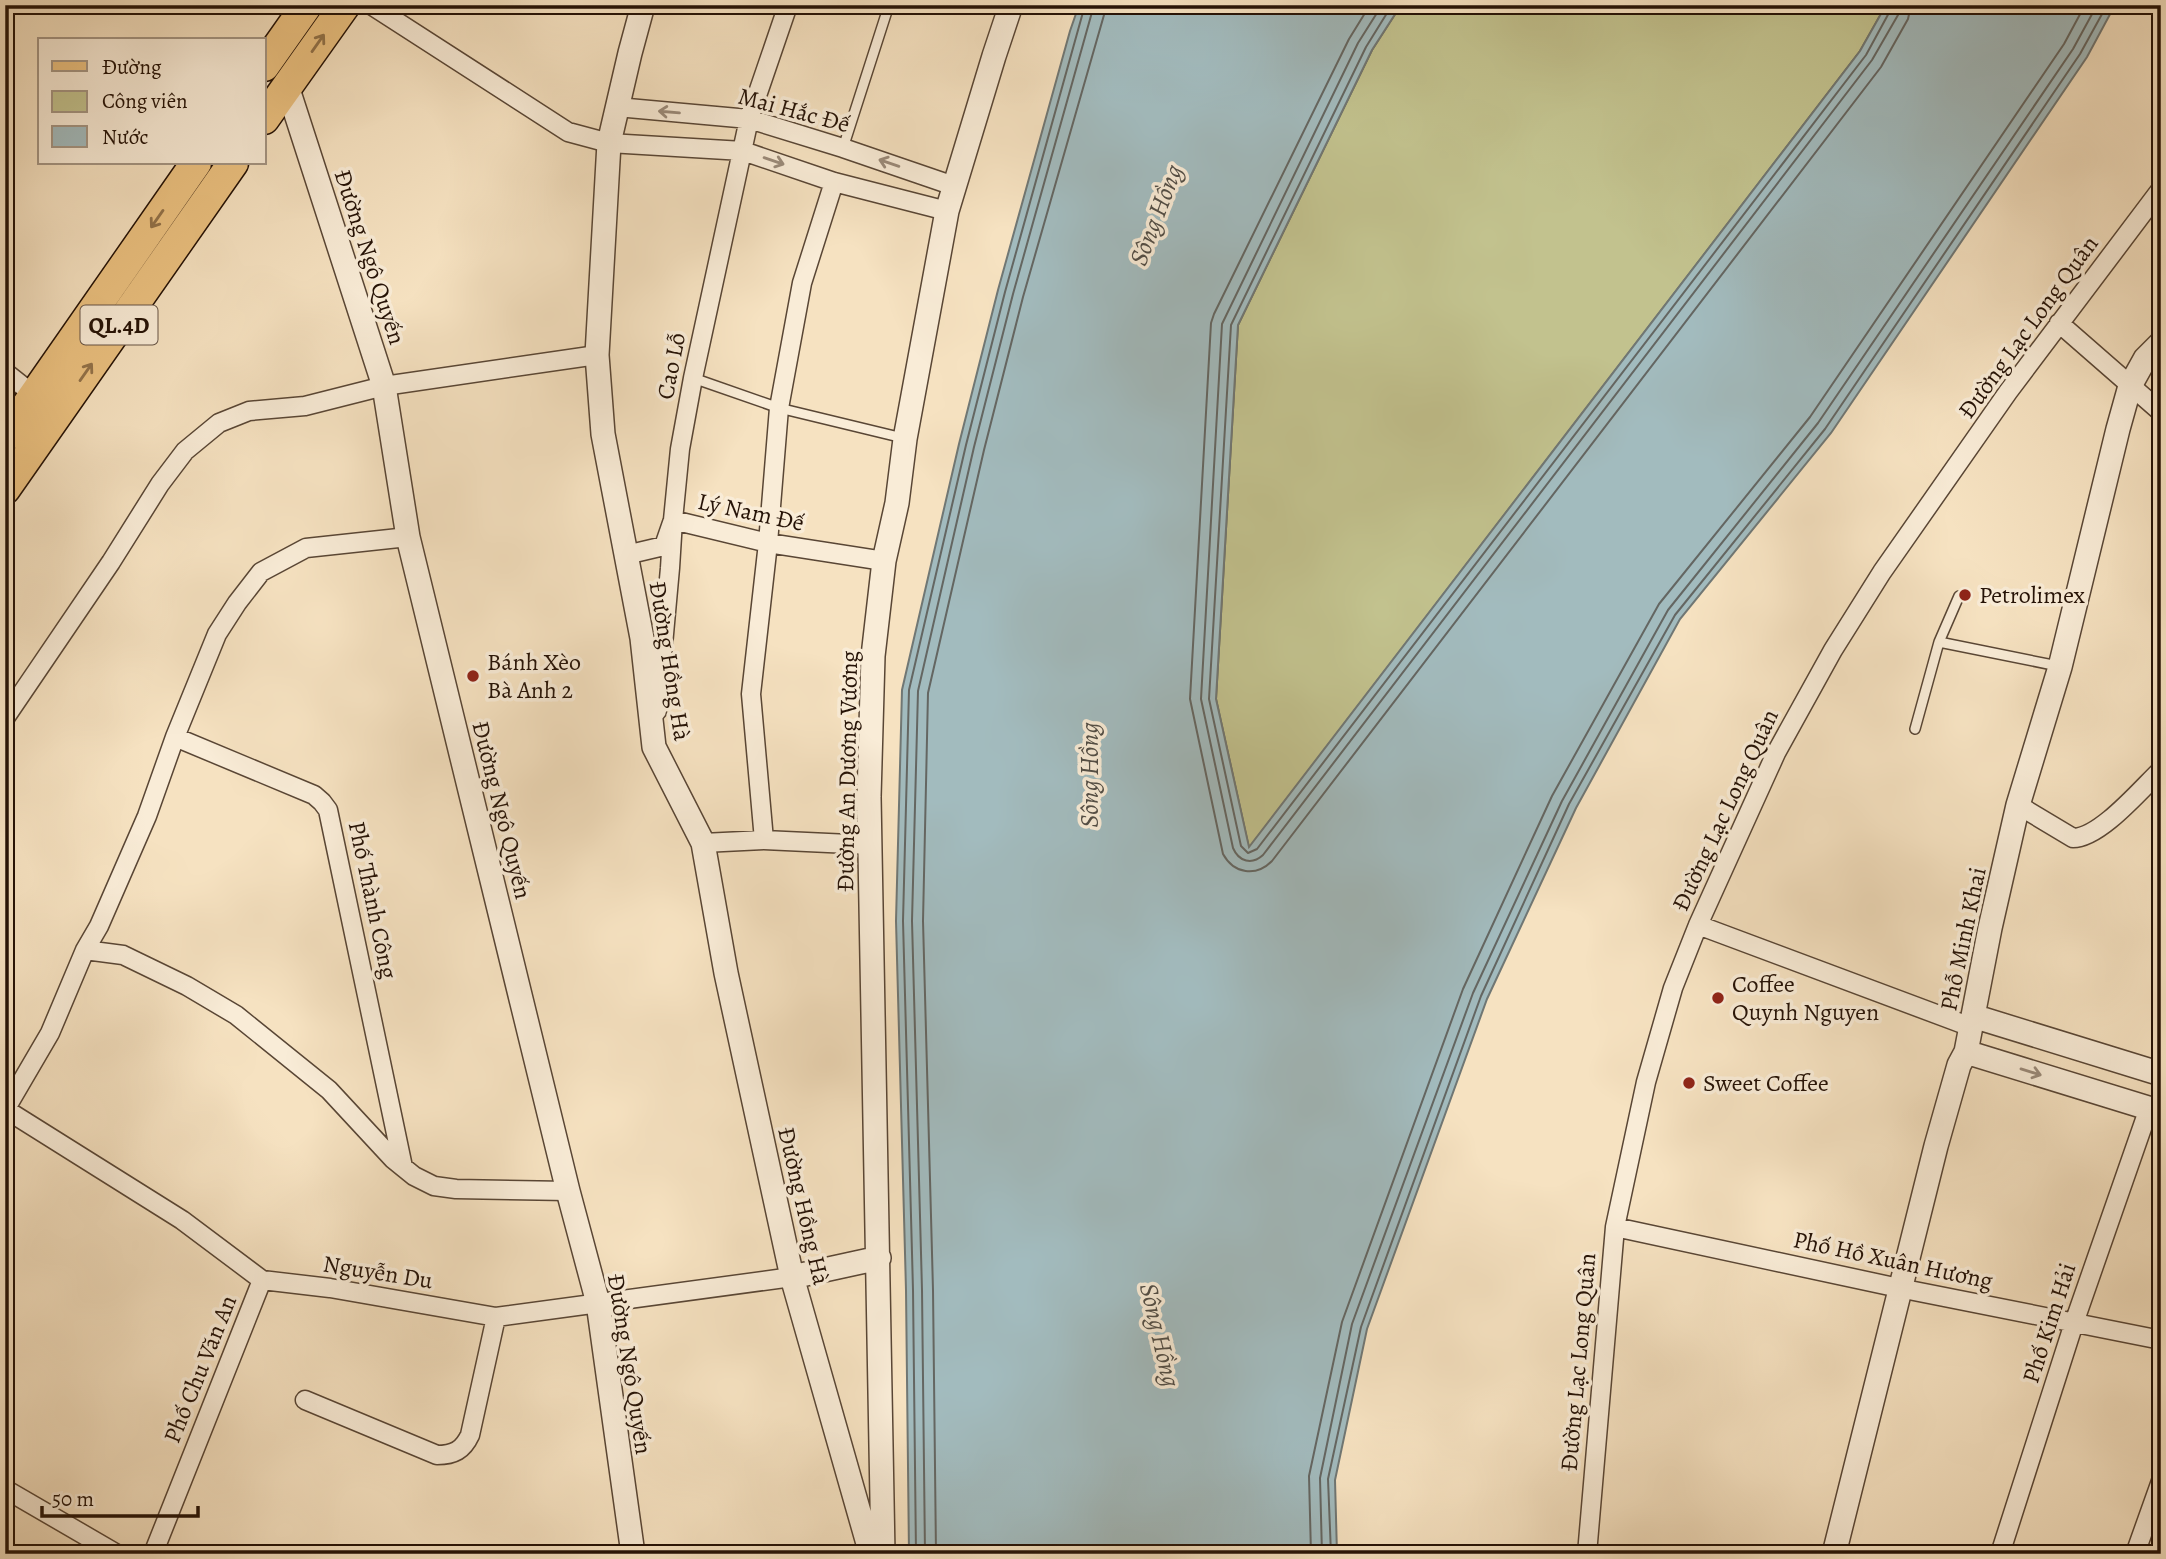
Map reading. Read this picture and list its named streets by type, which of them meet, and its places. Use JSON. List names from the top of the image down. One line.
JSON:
{"streets":{"main road":["QL.4D"],"street":["Mai Hắc Đế","Đường Ngô Quyến","Đường Lạc Long Quân","Cao Lỗ","Lý Nam Đế","Đường Hồng Hà","Đường An Dương Vương","Phố Thành Công","Phỗ Minh Khai","Phố Hồ Xuân Hương","Nguyễn Du","Phố Kim Hải","Phố Chu Văn An"]},"crossings":[["Mai Hắc Đế","Cao Lỗ"],["Mai Hắc Đế","Đường Hồng Hà"],["Mai Hắc Đế","Đường An Dương Vương"],["Đường Ngô Quyến","Nguyễn Du"],["Đường Lạc Long Quân","Phố Hồ Xuân Hương"],["Cao Lỗ","Lý Nam Đế"],["Cao Lỗ","Đường Hồng Hà"],["Lý Nam Đế","Đường Hồng Hà"],["Lý Nam Đế","Đường An Dương Vương"],["Đường Hồng Hà","Nguyễn Du"],["Phỗ Minh Khai","Phố Hồ Xuân Hương"],["Phố Hồ Xuân Hương","Phố Kim Hải"],["Nguyễn Du","Phố Chu Văn An"]],"water":["Sông Hồng"],"places":["Petrolimex","Bánh Xèo Bà Anh 2","Coffee Quynh Nguyen","Sweet Coffee"],"legend":["Đường","Công viên","Nước"],"scale_bar":"50 m"}
